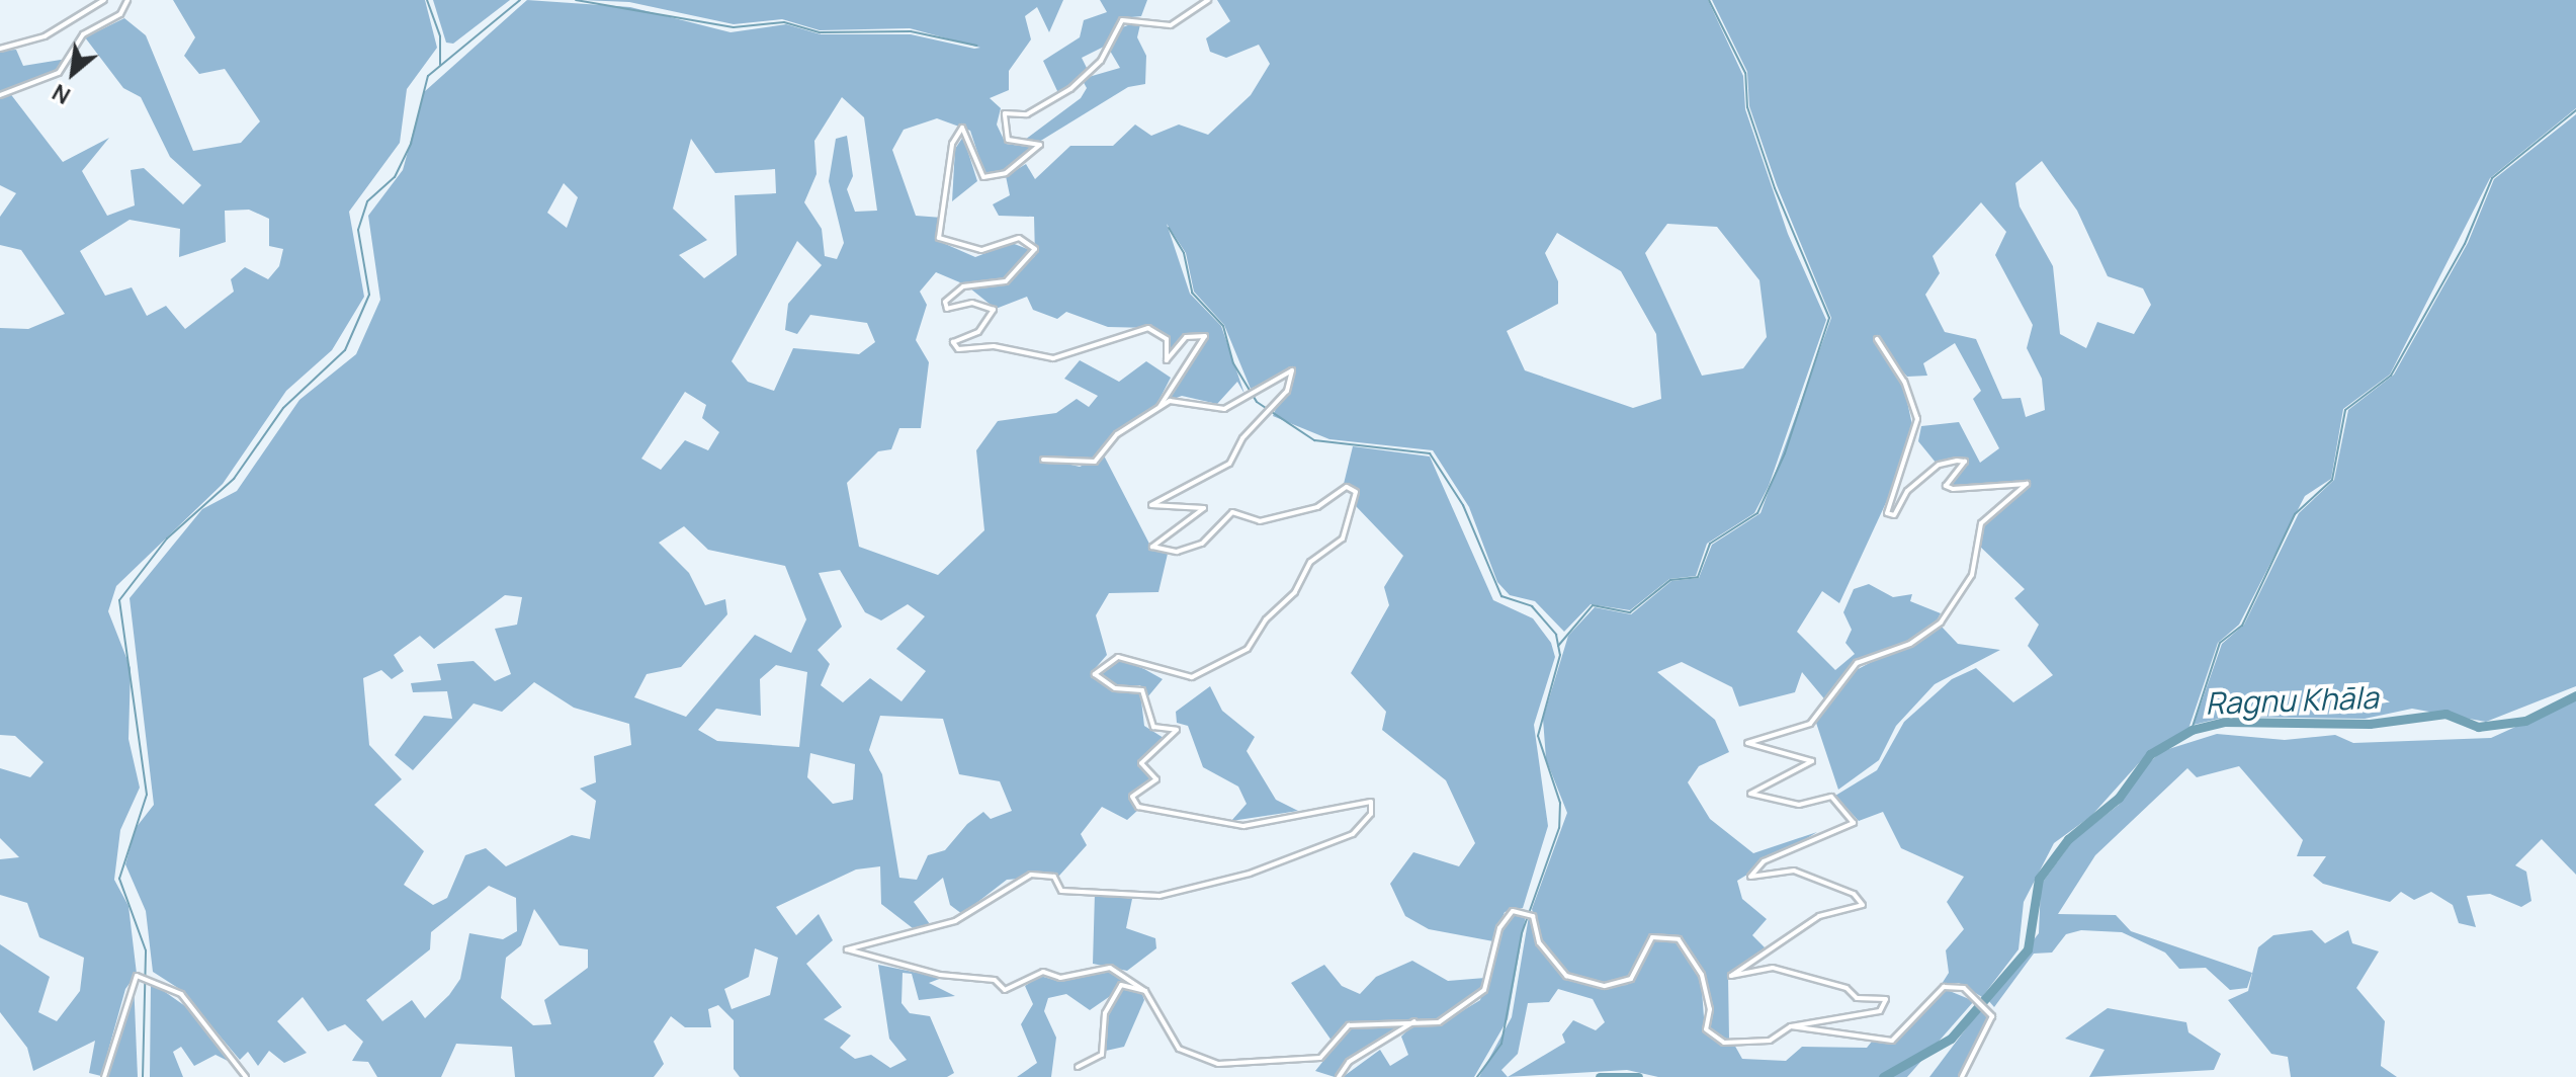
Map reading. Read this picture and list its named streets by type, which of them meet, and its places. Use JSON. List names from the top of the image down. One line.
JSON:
{"water":["Ragnu Khāla"],"north":"bottom left"}
